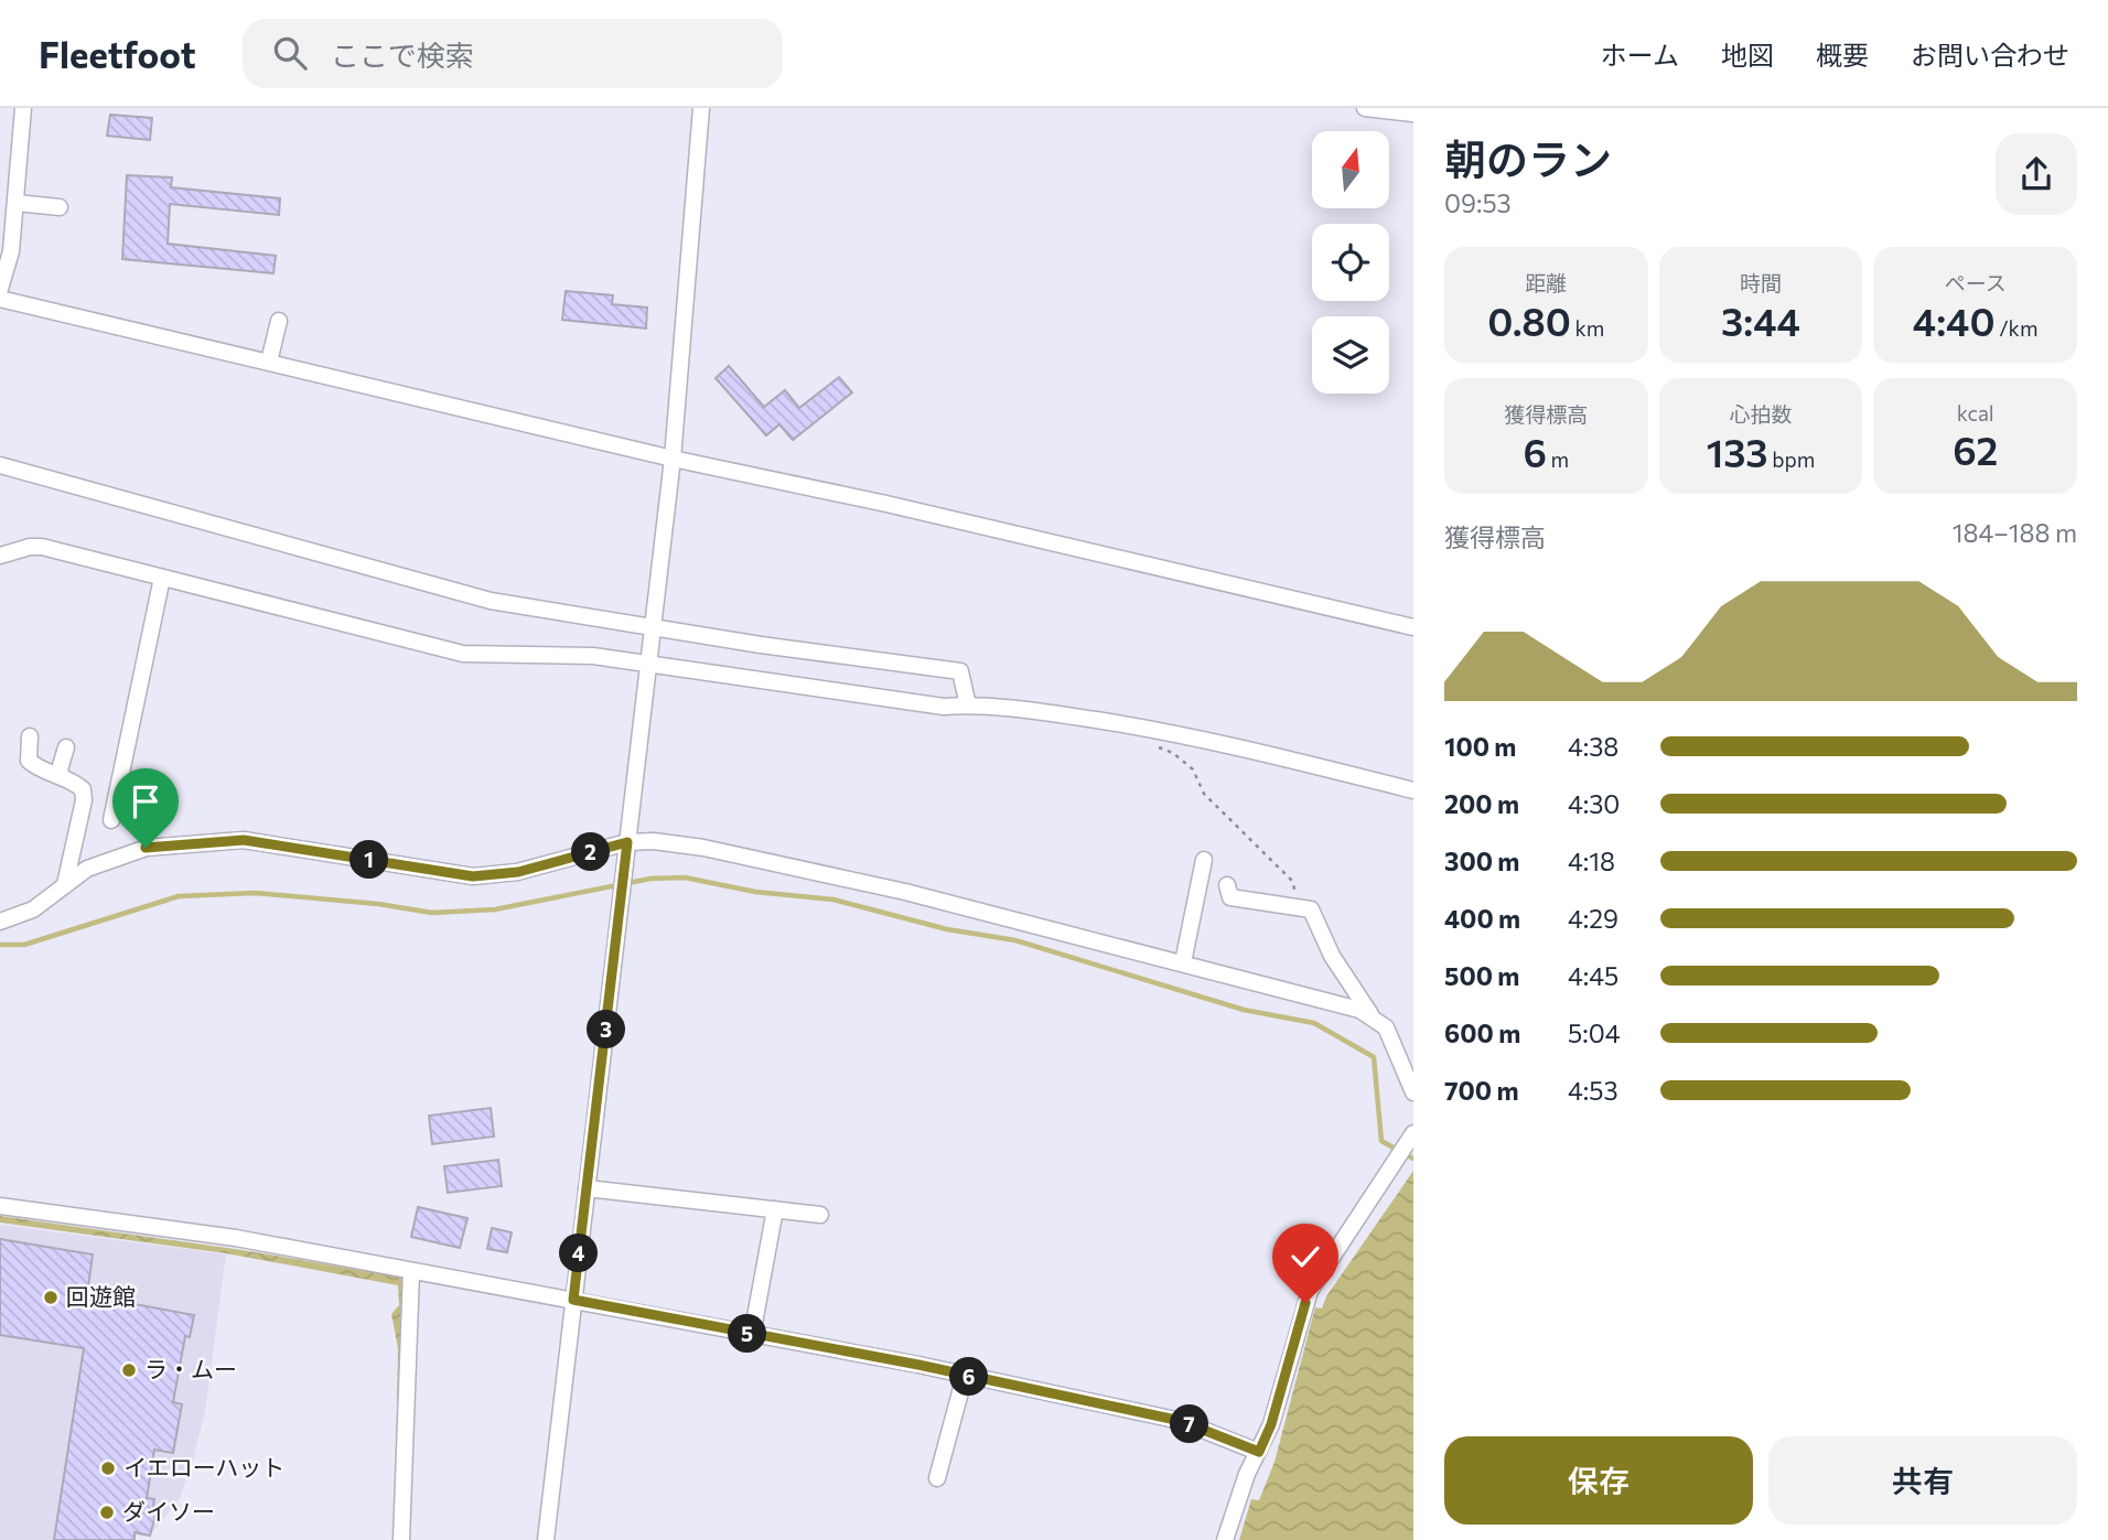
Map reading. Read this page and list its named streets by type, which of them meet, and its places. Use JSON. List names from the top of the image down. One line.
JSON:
{"places":["回遊館","ラ・ムー","イエローハット","ダイソー"],"north":"top","page":{"header":"Fleetfoot","search":"ここで検索","nav":["ホーム","地図","概要","お問い合わせ"],"heading":["朝のラン","09:53"],"stats":[["距離","0.80 km"],["時間","3:44"],["ペース","4:40 /km"],["獲得標高","6 m"],["心拍数","133 bpm"],["kcal","62"]],"chart":["獲得標高","184–188 m"],"list":[{"name":"100 m","note":"4:38"},{"name":"200 m","note":"4:30"},{"name":"300 m","note":"4:18"},{"name":"400 m","note":"4:29"},{"name":"500 m","note":"4:45"},{"name":"600 m","note":"5:04"},{"name":"700 m","note":"4:53"}],"pins":["2","1","3","4","5","6","7"],"buttons":["保存","共有"]}}
